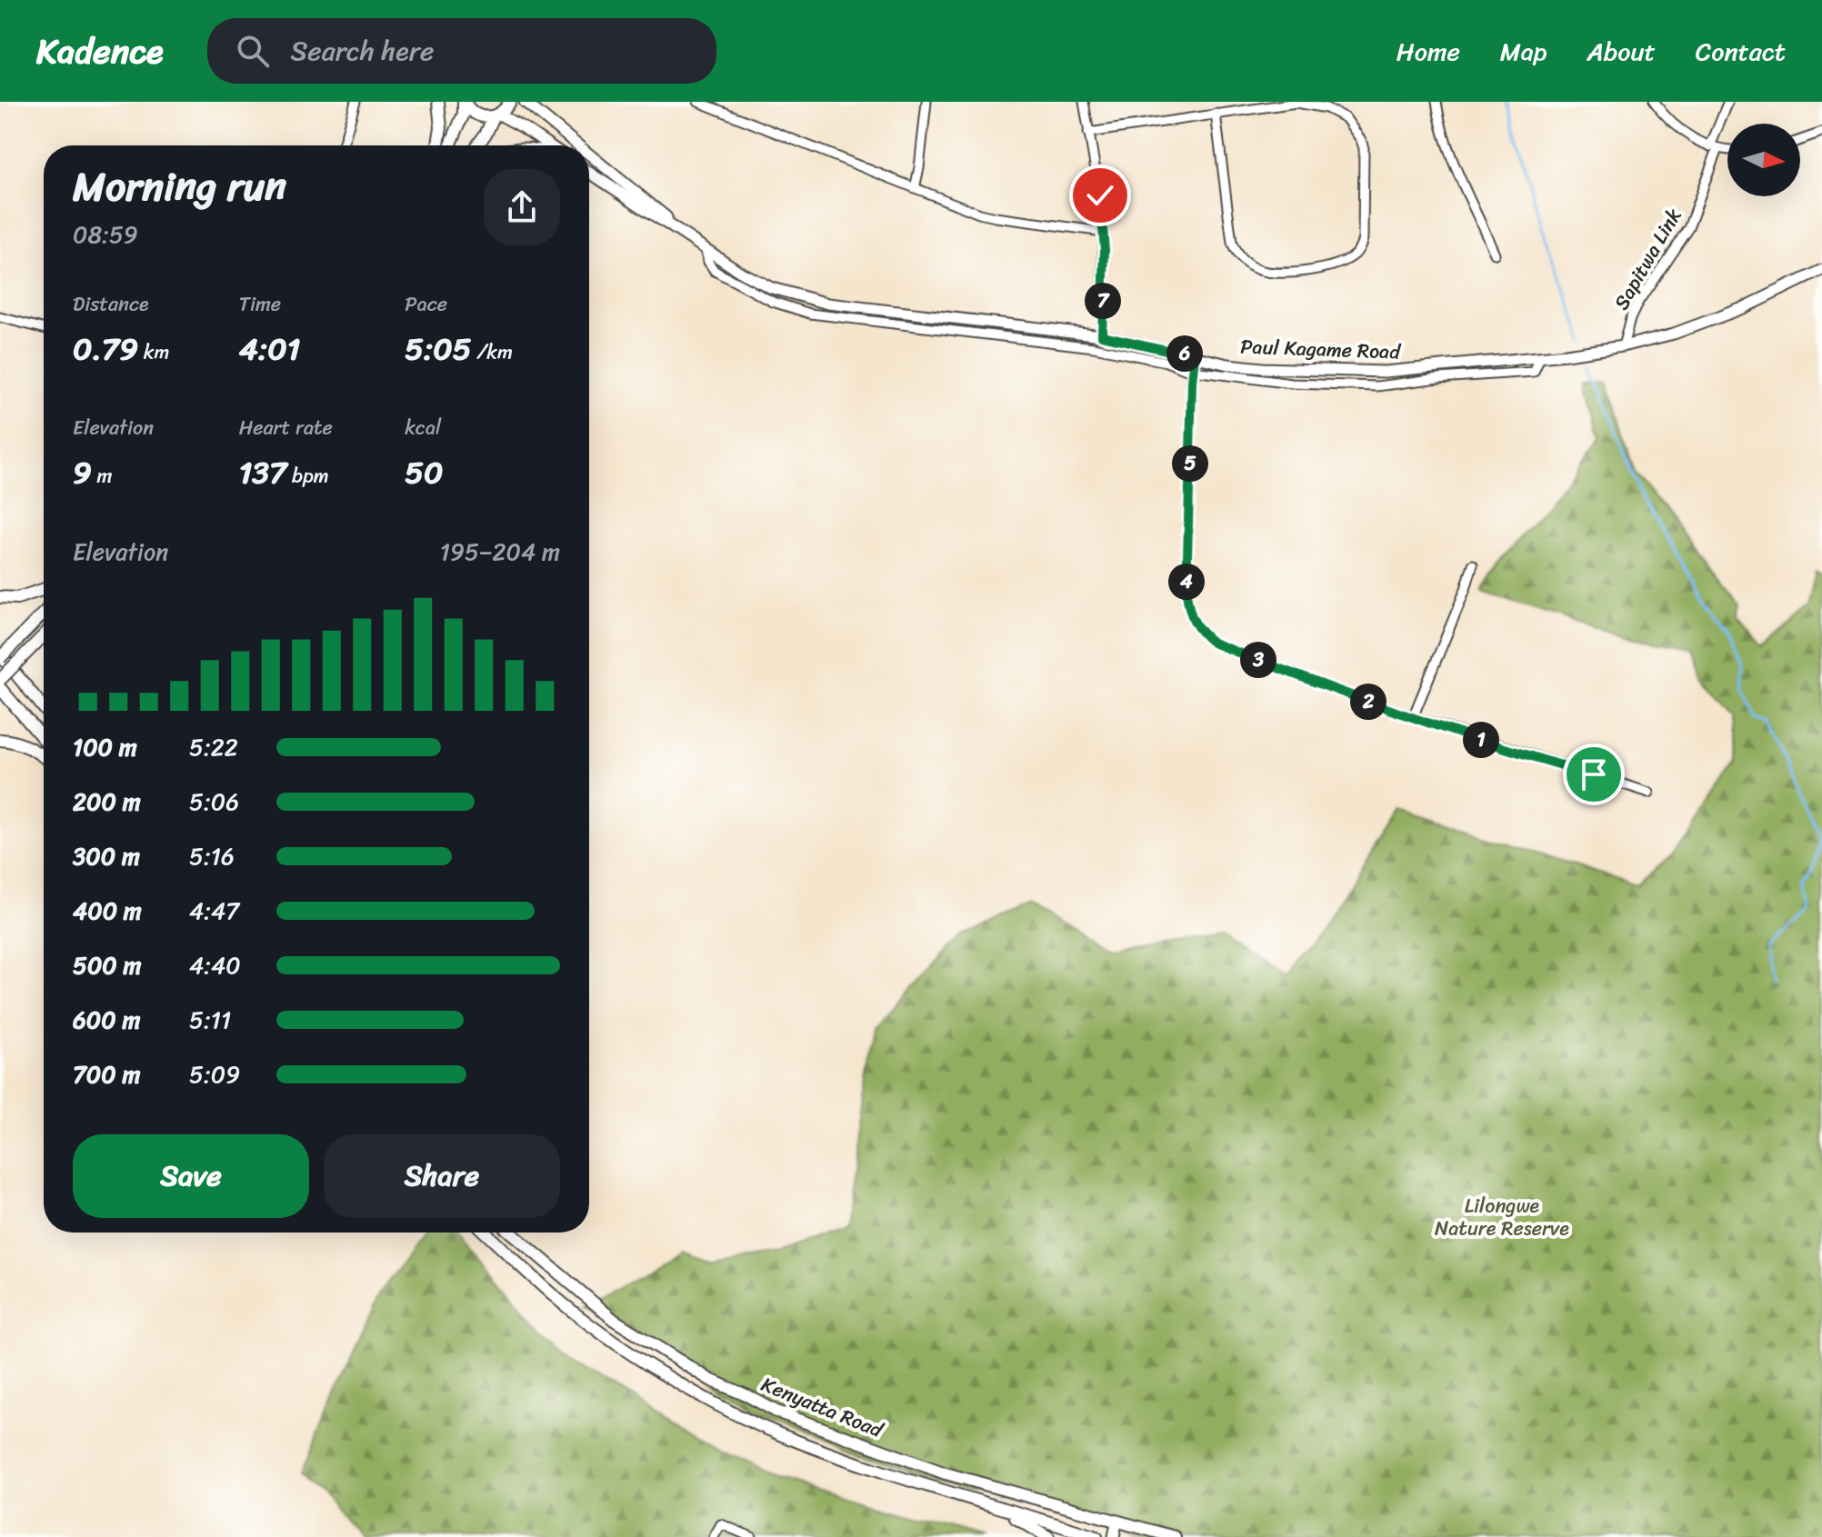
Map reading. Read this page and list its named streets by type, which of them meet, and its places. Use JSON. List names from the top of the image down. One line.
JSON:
{"streets":{"main road":["Kenyatta Road"],"street":["Sapitwa Link","Paul Kagame Road"]},"crossings":[["Sapitwa Link","Paul Kagame Road"]],"parks":["Lilongwe Nature Reserve"],"north":"right","page":{"header":"Kadence","search":"Search here","nav":["Home","Map","About","Contact"],"heading":["Morning run","08:59"],"stats":[["Distance","0.79 km"],["Time","4:01"],["Pace","5:05 /km"],["Elevation","9 m"],["Heart rate","137 bpm"],["kcal","50"]],"pins":["7","6","5","4","3","2","1"],"chart":["Elevation","195–204 m"],"list":[{"name":"100 m","note":"5:22"},{"name":"200 m","note":"5:06"},{"name":"300 m","note":"5:16"},{"name":"400 m","note":"4:47"},{"name":"500 m","note":"4:40"},{"name":"600 m","note":"5:11"},{"name":"700 m","note":"5:09"}],"buttons":["Save","Share"]}}
